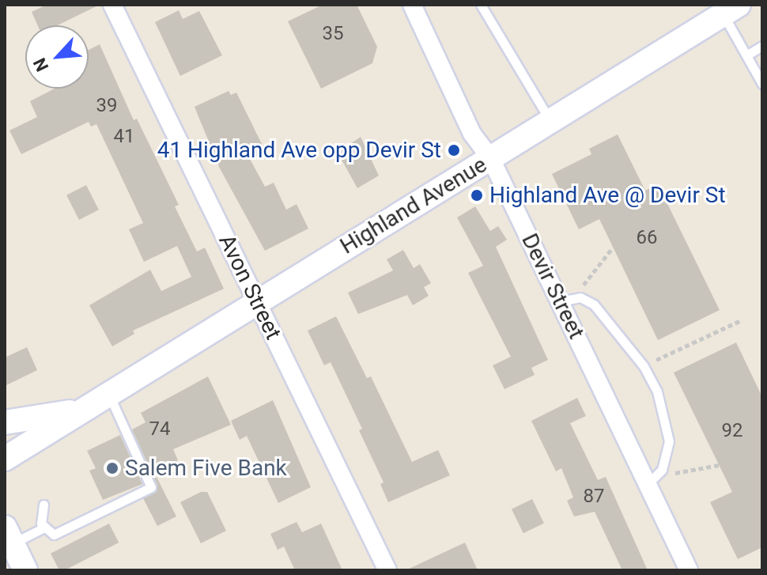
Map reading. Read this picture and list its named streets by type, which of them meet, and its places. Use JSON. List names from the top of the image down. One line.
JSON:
{"streets":{"main road":["Highland Avenue"],"street":["Devir Street","Avon Street"]},"crossings":[["Highland Avenue","Devir Street"],["Highland Avenue","Avon Street"]],"places":["41 Highland Ave opp Devir St","Highland Ave @ Devir St","Salem Five Bank"],"house_numbers":["35","39","41","66","74","92","87"],"north":"bottom left"}
